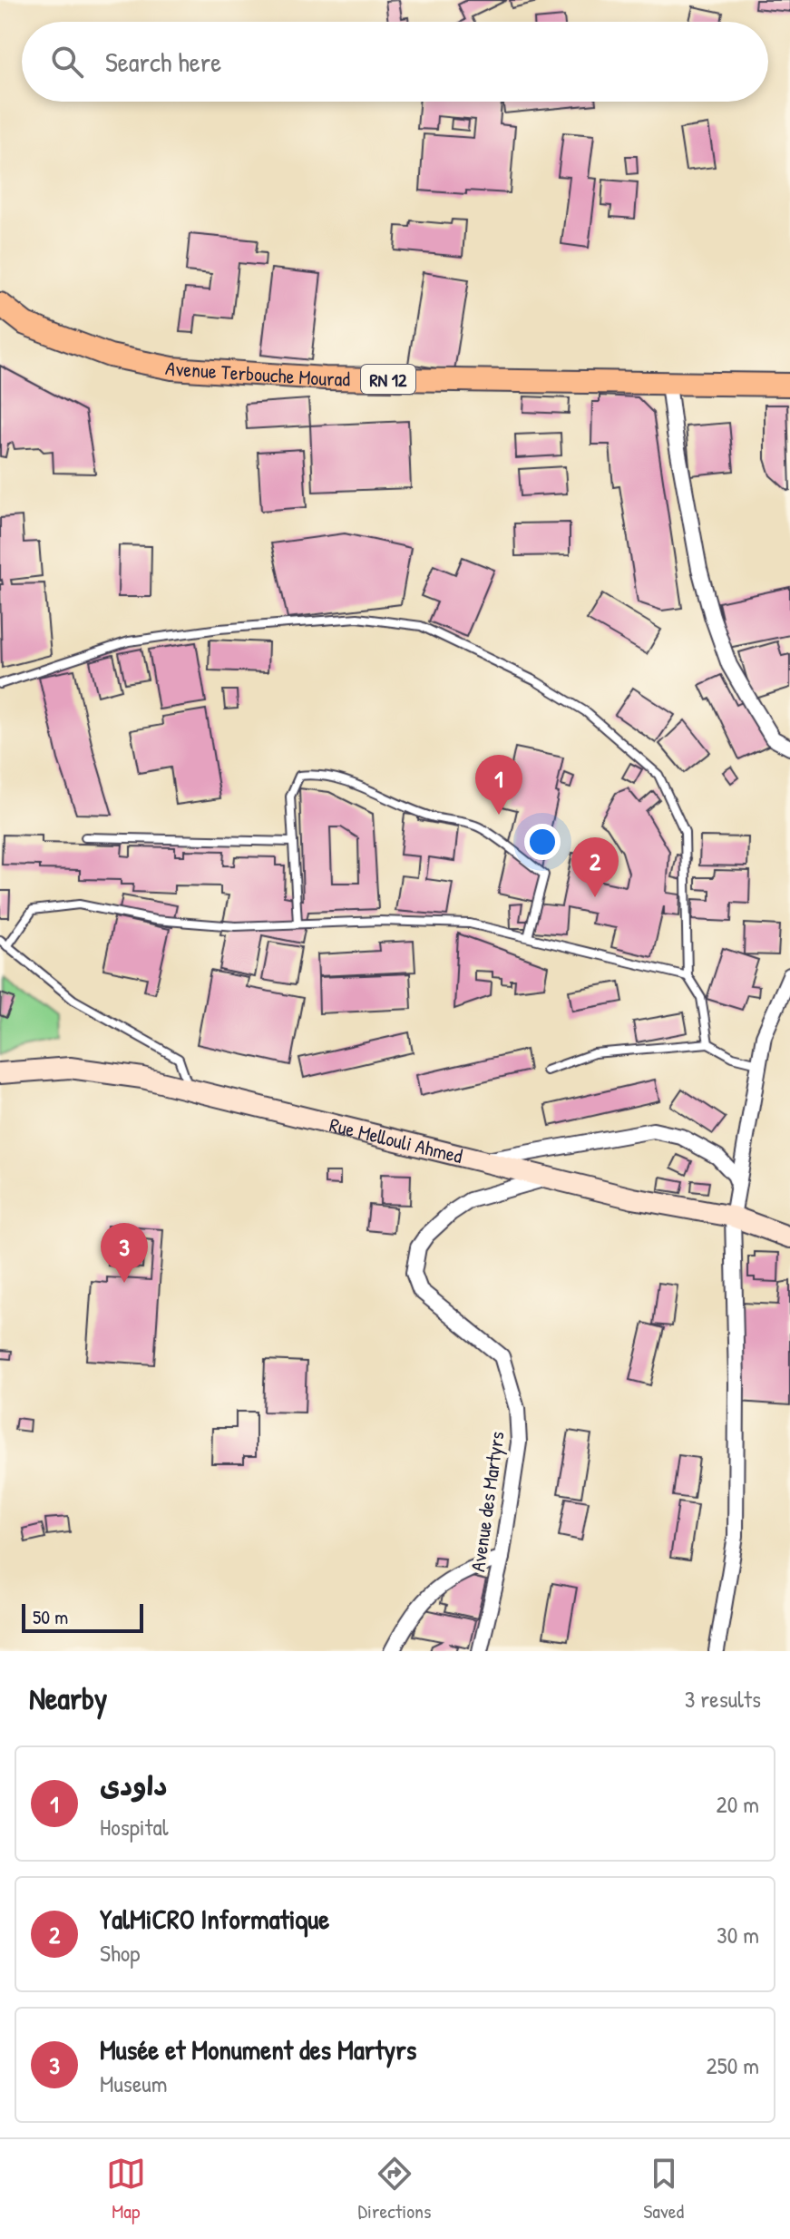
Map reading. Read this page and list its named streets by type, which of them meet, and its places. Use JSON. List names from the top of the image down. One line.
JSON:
{"streets":{"main road":["Avenue Terbouche Mourad","RN 12"],"street":["Rue Mellouli Ahmed","Avenue des Martyrs"]},"crossings":[["Rue Mellouli Ahmed","Avenue des Martyrs"]],"scale_bar":"50 m","page":{"search":"Search here","pins":["1","2","3"],"scale":"50 m","heading":["Nearby","3 results"],"list":[{"mark":"1","name":"داودى","note":"Hospital","value":"20 m"},{"mark":"2","name":"YalMiCRO Informatique","note":"Shop","value":"30 m"},{"mark":"3","name":"Musée et Monument des Martyrs","note":"Museum","value":"250 m"}],"nav":["Map","Directions","Saved"]}}
